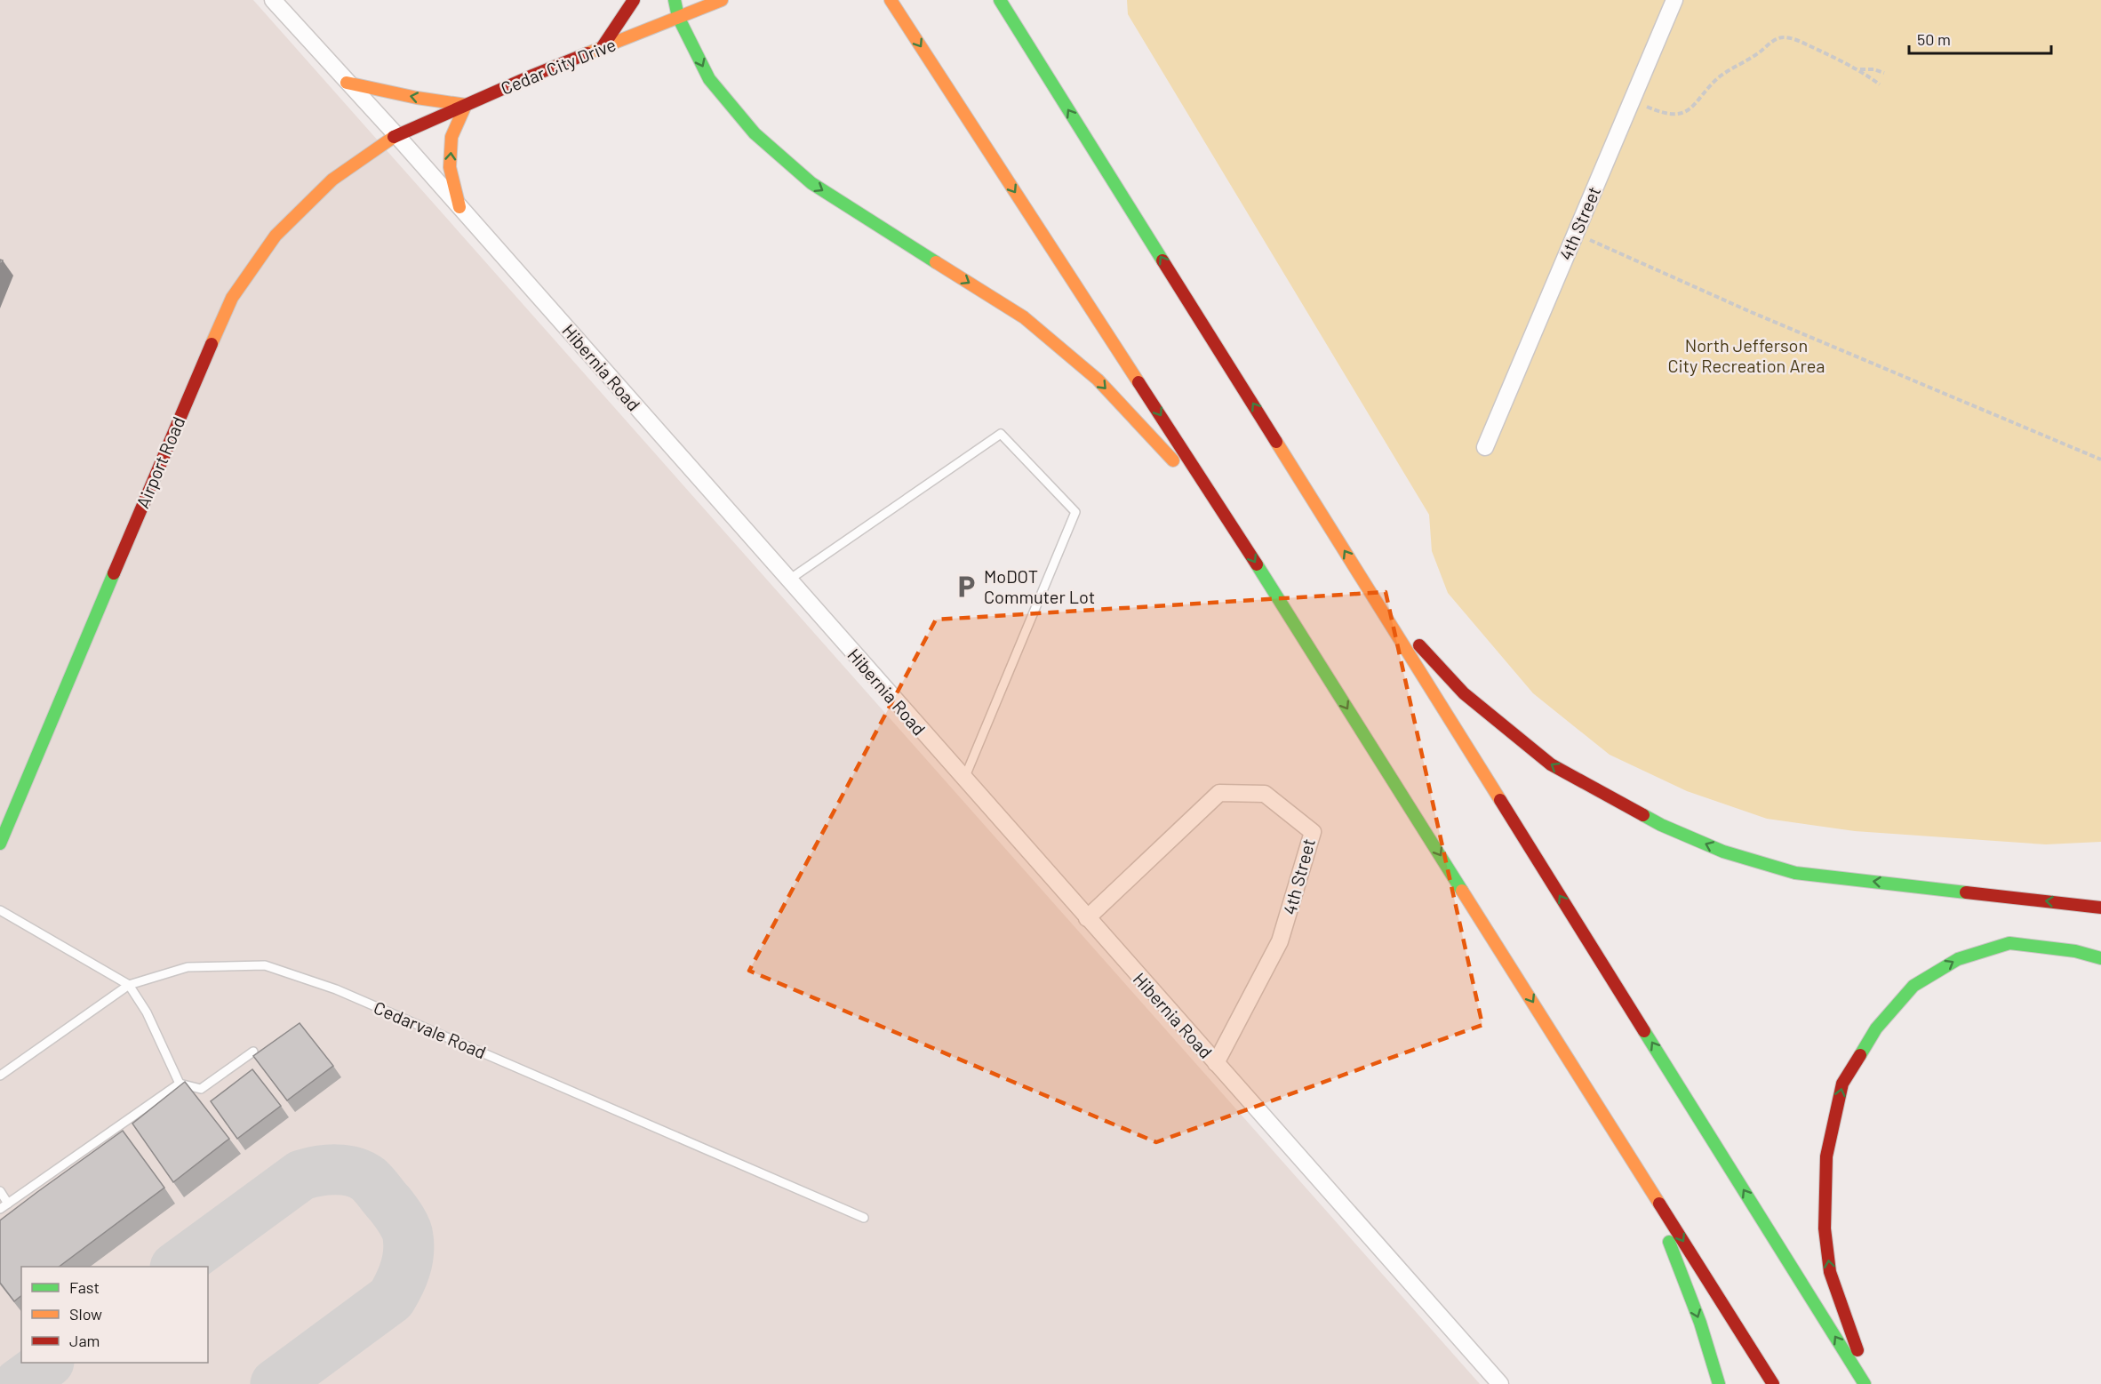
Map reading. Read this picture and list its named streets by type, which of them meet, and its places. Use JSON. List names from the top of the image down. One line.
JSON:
{"streets":{"main road":["Cedar City Drive","Airport Road"],"street":["4th Street","Hibernia Road"],"lane":["Cedarvale Road"]},"crossings":[["Cedar City Drive","Hibernia Road"],["Cedar City Drive","Airport Road"],["4th Street","Hibernia Road"],["Hibernia Road","Airport Road"]],"parks":["North Jefferson City Recreation Area"],"places":{"parking":["MoDOT Commuter Lot"]},"legend":["Fast","Slow","Jam"],"scale_bar":"50 m"}
